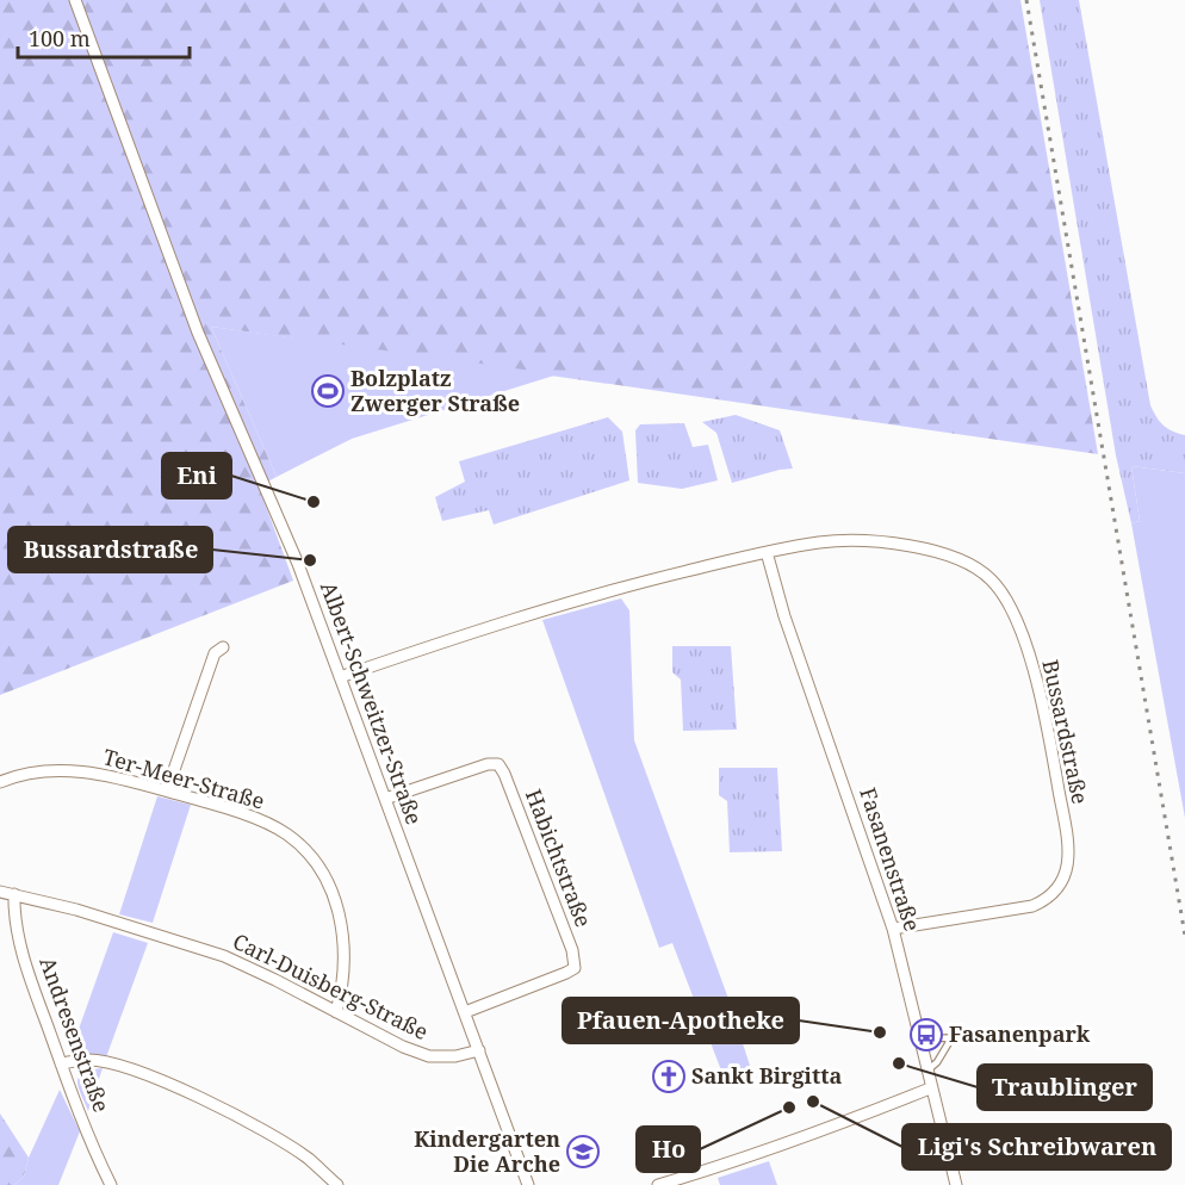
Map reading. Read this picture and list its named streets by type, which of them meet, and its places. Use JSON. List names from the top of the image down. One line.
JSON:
{"streets":{"street":["Albert-Schweitzer-Straße","Bussardstraße","Ter-Meer-Straße","Habichtstraße","Fasanenstraße","Carl-Duisberg-Straße","Andresenstraße"]},"crossings":[["Albert-Schweitzer-Straße","Bussardstraße"],["Albert-Schweitzer-Straße","Habichtstraße"],["Albert-Schweitzer-Straße","Carl-Duisberg-Straße"],["Bussardstraße","Fasanenstraße"],["Ter-Meer-Straße","Carl-Duisberg-Straße"],["Carl-Duisberg-Straße","Andresenstraße"]],"places":{"sports":["Bolzplatz Zwerger Straße"],"other":["Eni","Bussardstraße","Pfauen-Apotheke","Traublinger","Ligi's Schreibwaren","Ho"],"bus stop":["Fasanenpark"],"church":["Sankt Birgitta"],"school or university":["Kindergarten Die Arche"]},"scale_bar":"100 m"}
